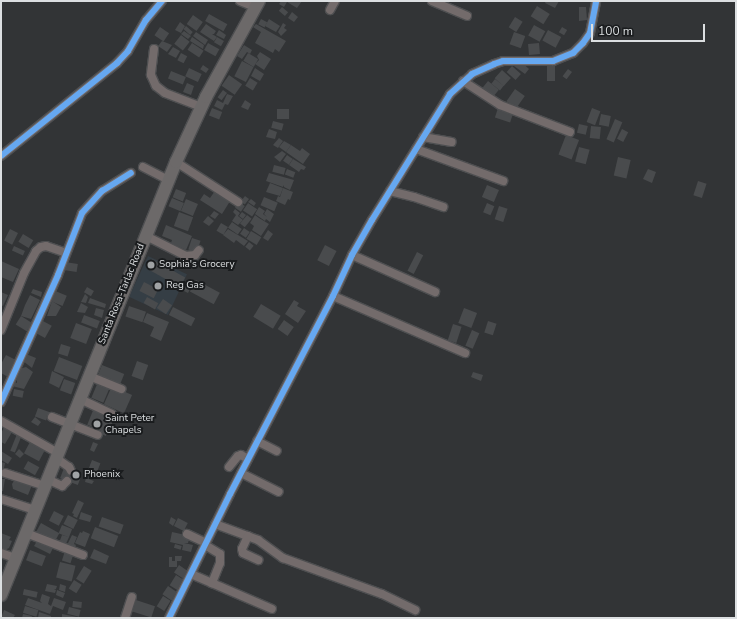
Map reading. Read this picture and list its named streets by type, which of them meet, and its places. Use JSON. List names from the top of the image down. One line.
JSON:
{"streets":{"highway":["Santa Rosa-Tarlac Road"]},"places":["Sophia's Grocery","Reg Gas","Saint Peter Chapels","Phoenix"],"scale_bar":"100 m"}
